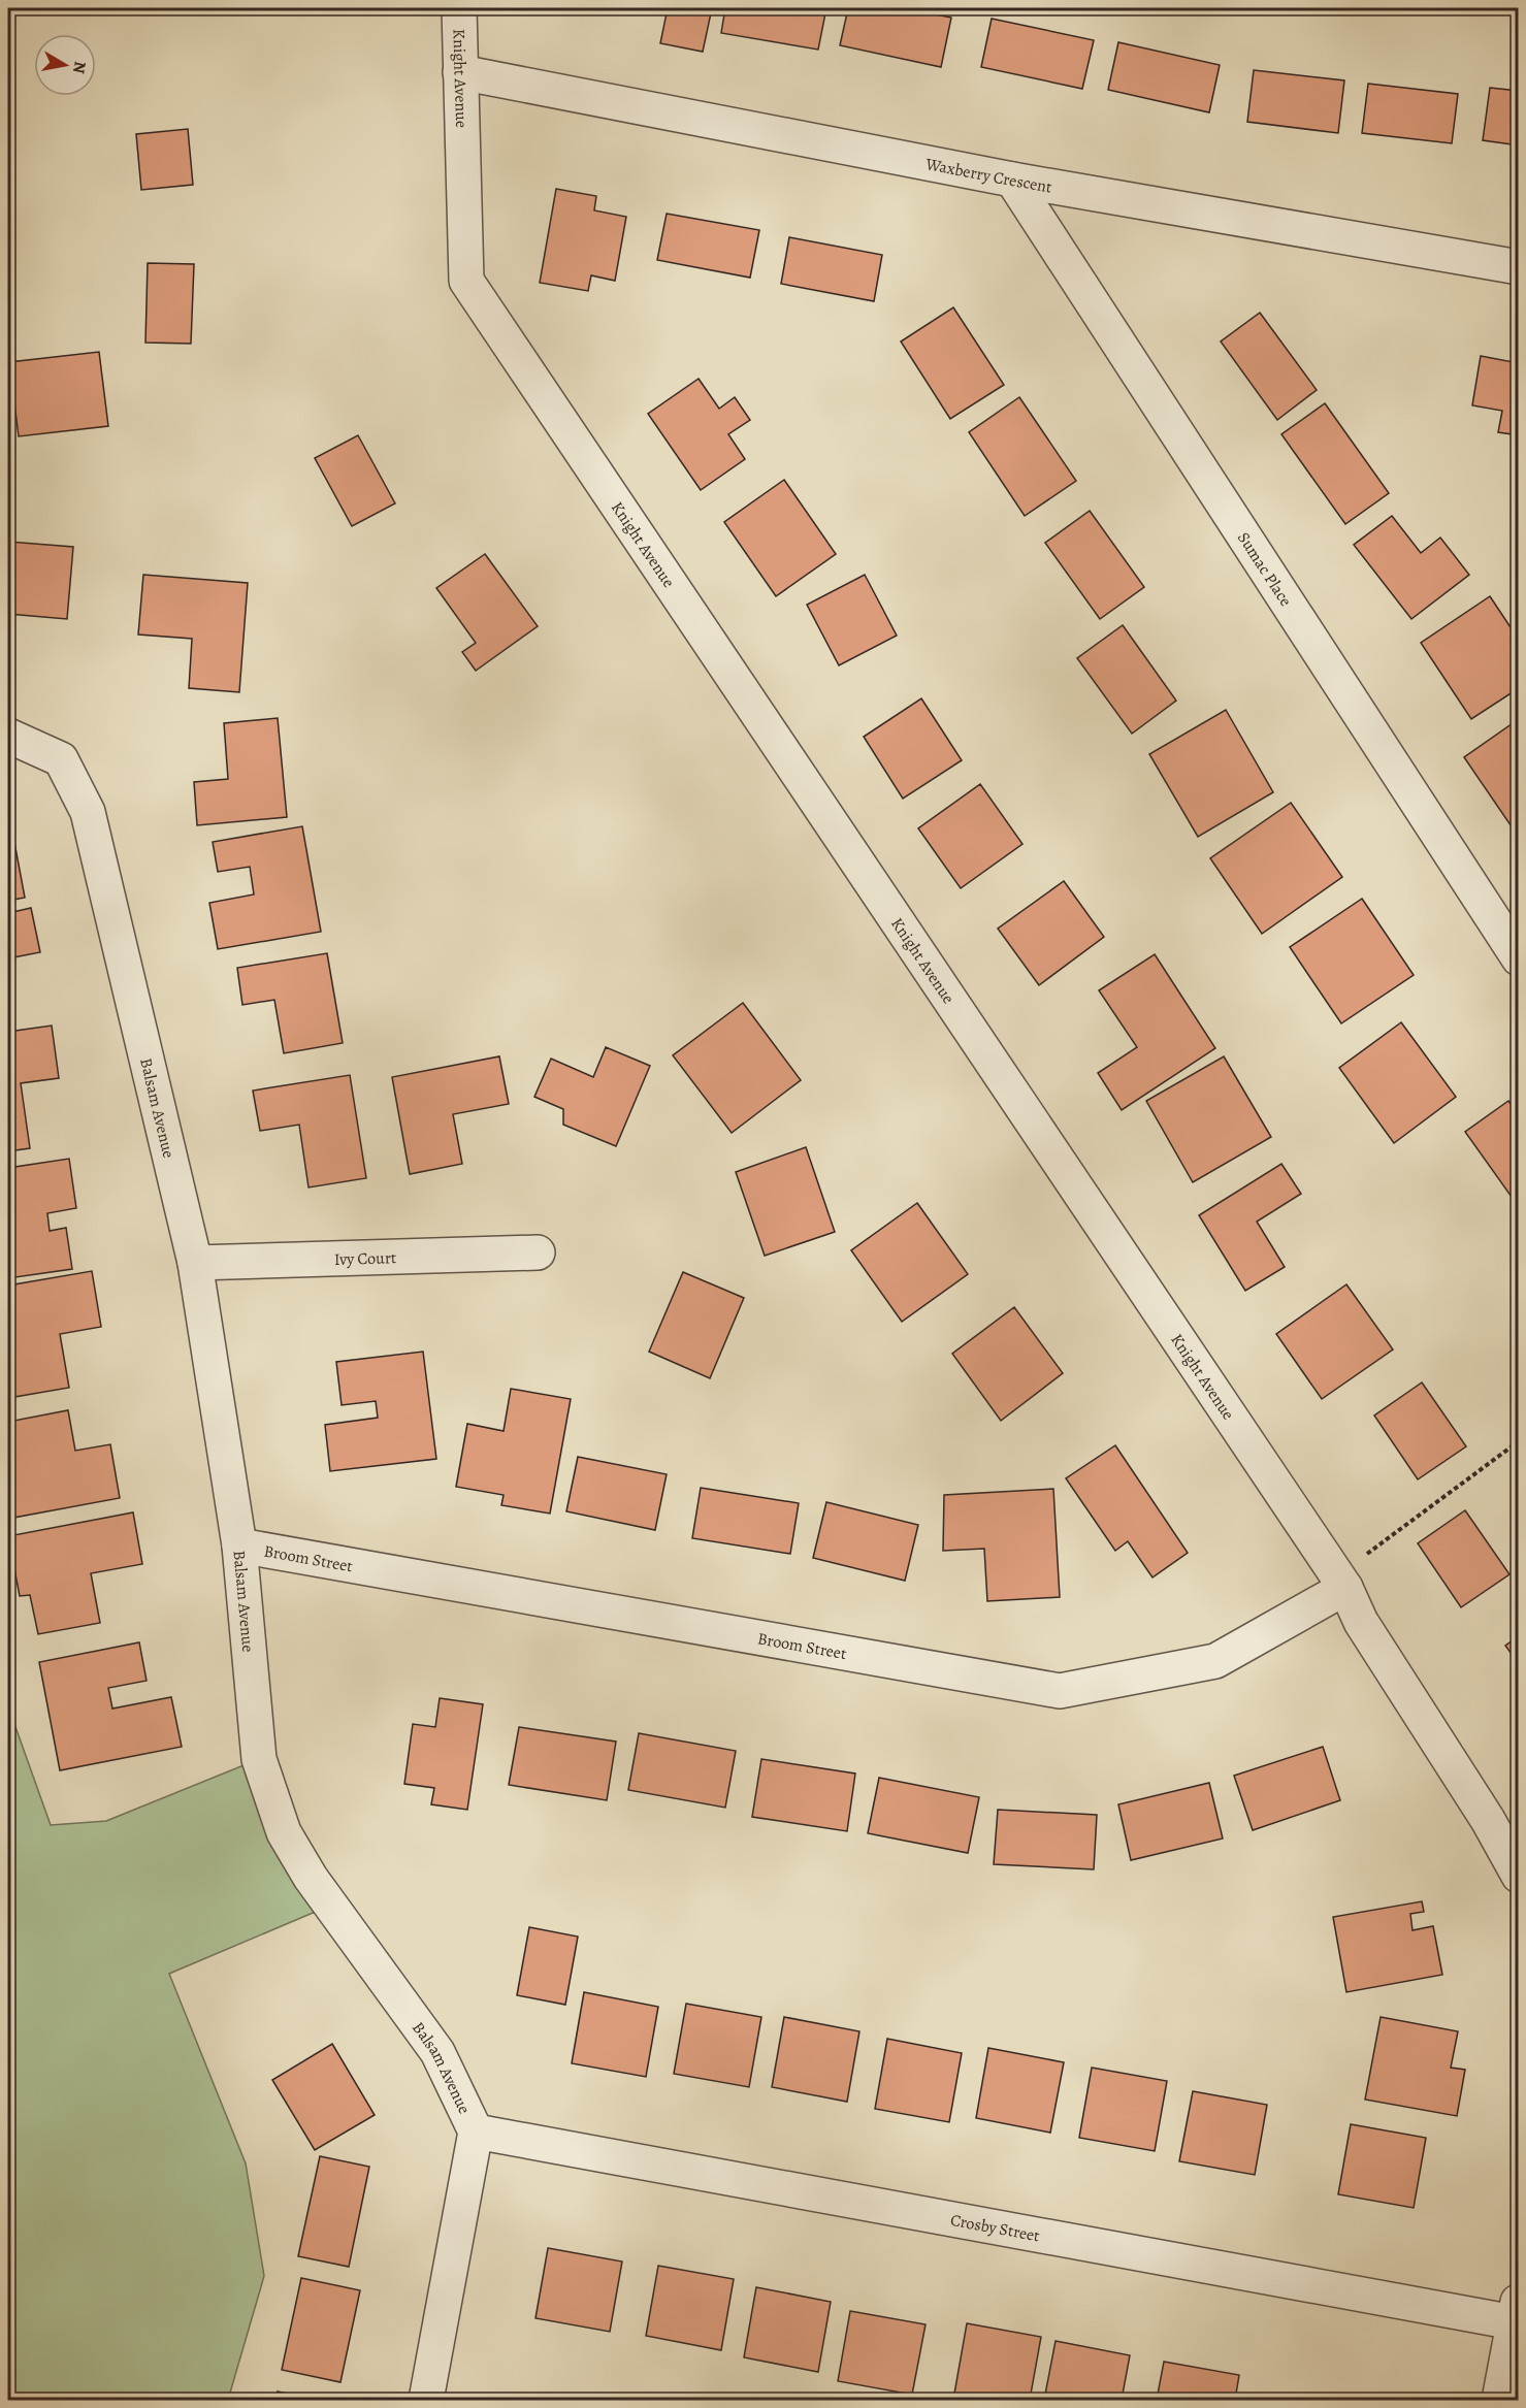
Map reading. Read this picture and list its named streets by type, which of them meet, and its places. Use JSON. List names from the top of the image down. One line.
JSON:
{"streets":{"street":["Knight Avenue","Waxberry Crescent","Sumac Place","Balsam Avenue","Ivy Court","Broom Street","Crosby Street"]},"crossings":[["Knight Avenue","Waxberry Crescent"],["Knight Avenue","Broom Street"],["Waxberry Crescent","Sumac Place"],["Balsam Avenue","Ivy Court"],["Balsam Avenue","Broom Street"],["Balsam Avenue","Crosby Street"]],"north":"right"}
